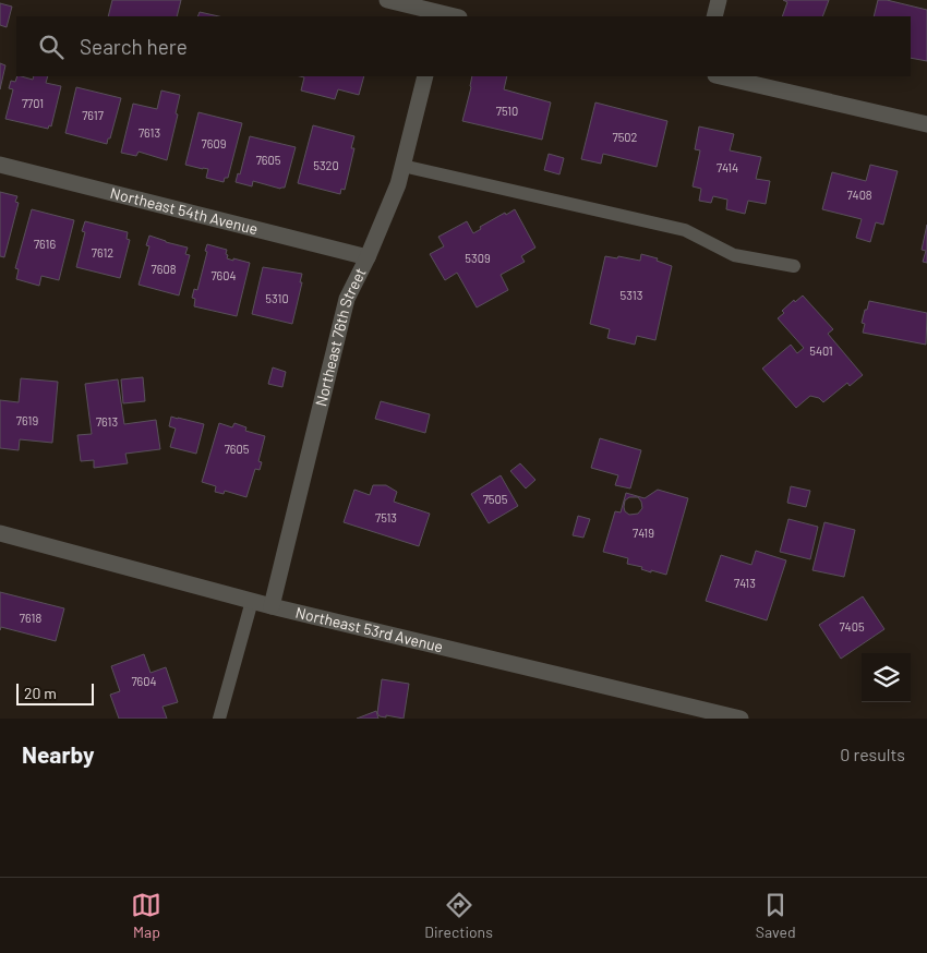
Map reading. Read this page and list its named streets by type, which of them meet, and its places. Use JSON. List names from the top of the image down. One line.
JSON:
{"streets":{"street":["Northeast 54th Avenue","Northeast 76th Street","Northeast 53rd Avenue"]},"crossings":[["Northeast 54th Avenue","Northeast 76th Street"],["Northeast 76th Street","Northeast 53rd Avenue"]],"house_numbers":["7701","7510","7617","7613","7502","7609","7605","5320","7414","7408","7616","7612","5309","7608","7604","5313","5310","5401","7619","7613","7605","7505","7513","7419","7413","7618","7405","7604"],"scale_bar":"20 m","page":{"search":"Search here","scale":"20 m","heading":["Nearby","0 results"],"nav":["Map","Directions","Saved"]}}
